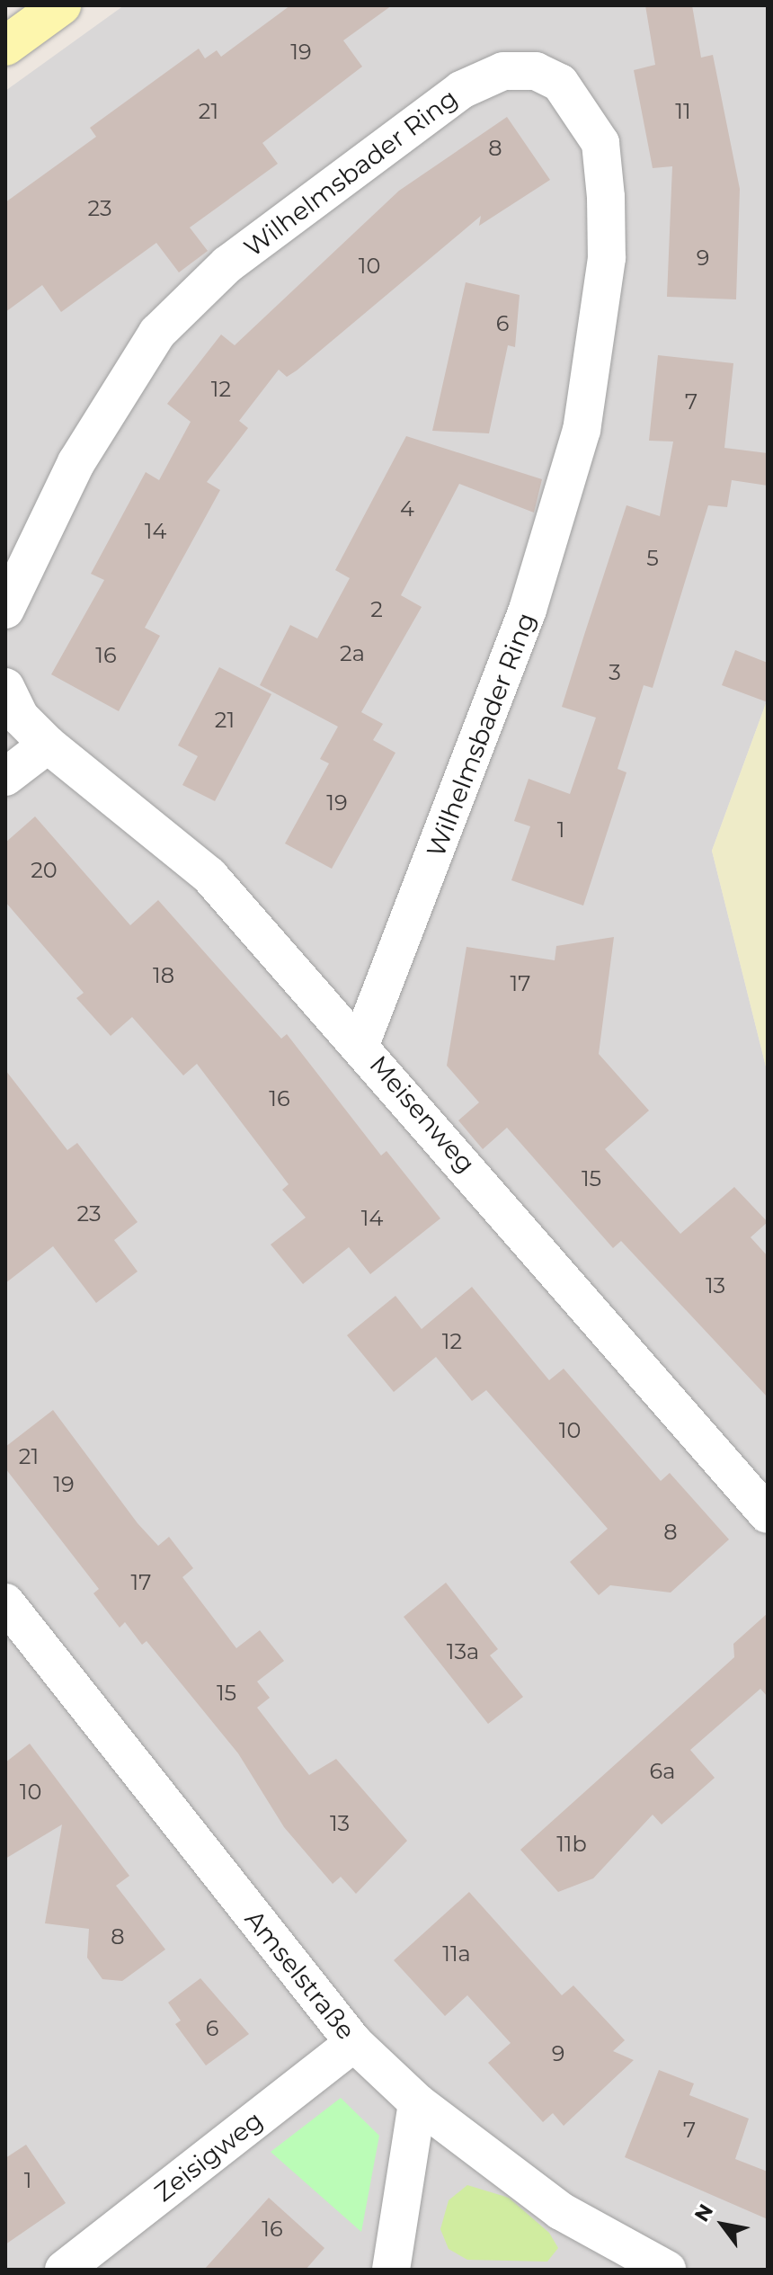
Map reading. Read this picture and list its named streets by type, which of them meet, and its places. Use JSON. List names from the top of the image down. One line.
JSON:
{"streets":{"street":["Wilhelmsbader Ring","Meisenweg","Amselstraße","Zeisigweg"]},"crossings":[["Wilhelmsbader Ring","Meisenweg"],["Amselstraße","Zeisigweg"]],"house_numbers":["19","21","11","8","23","9","10","6","12","7","4","14","5","2","2a","16","3","21","19","1","20","18","17","16","15","23","14","13","12","10","21","19","8","17","13a","15","6a","10","13","11b","8","11a","6","9","7","1","16"],"north":"top left"}
